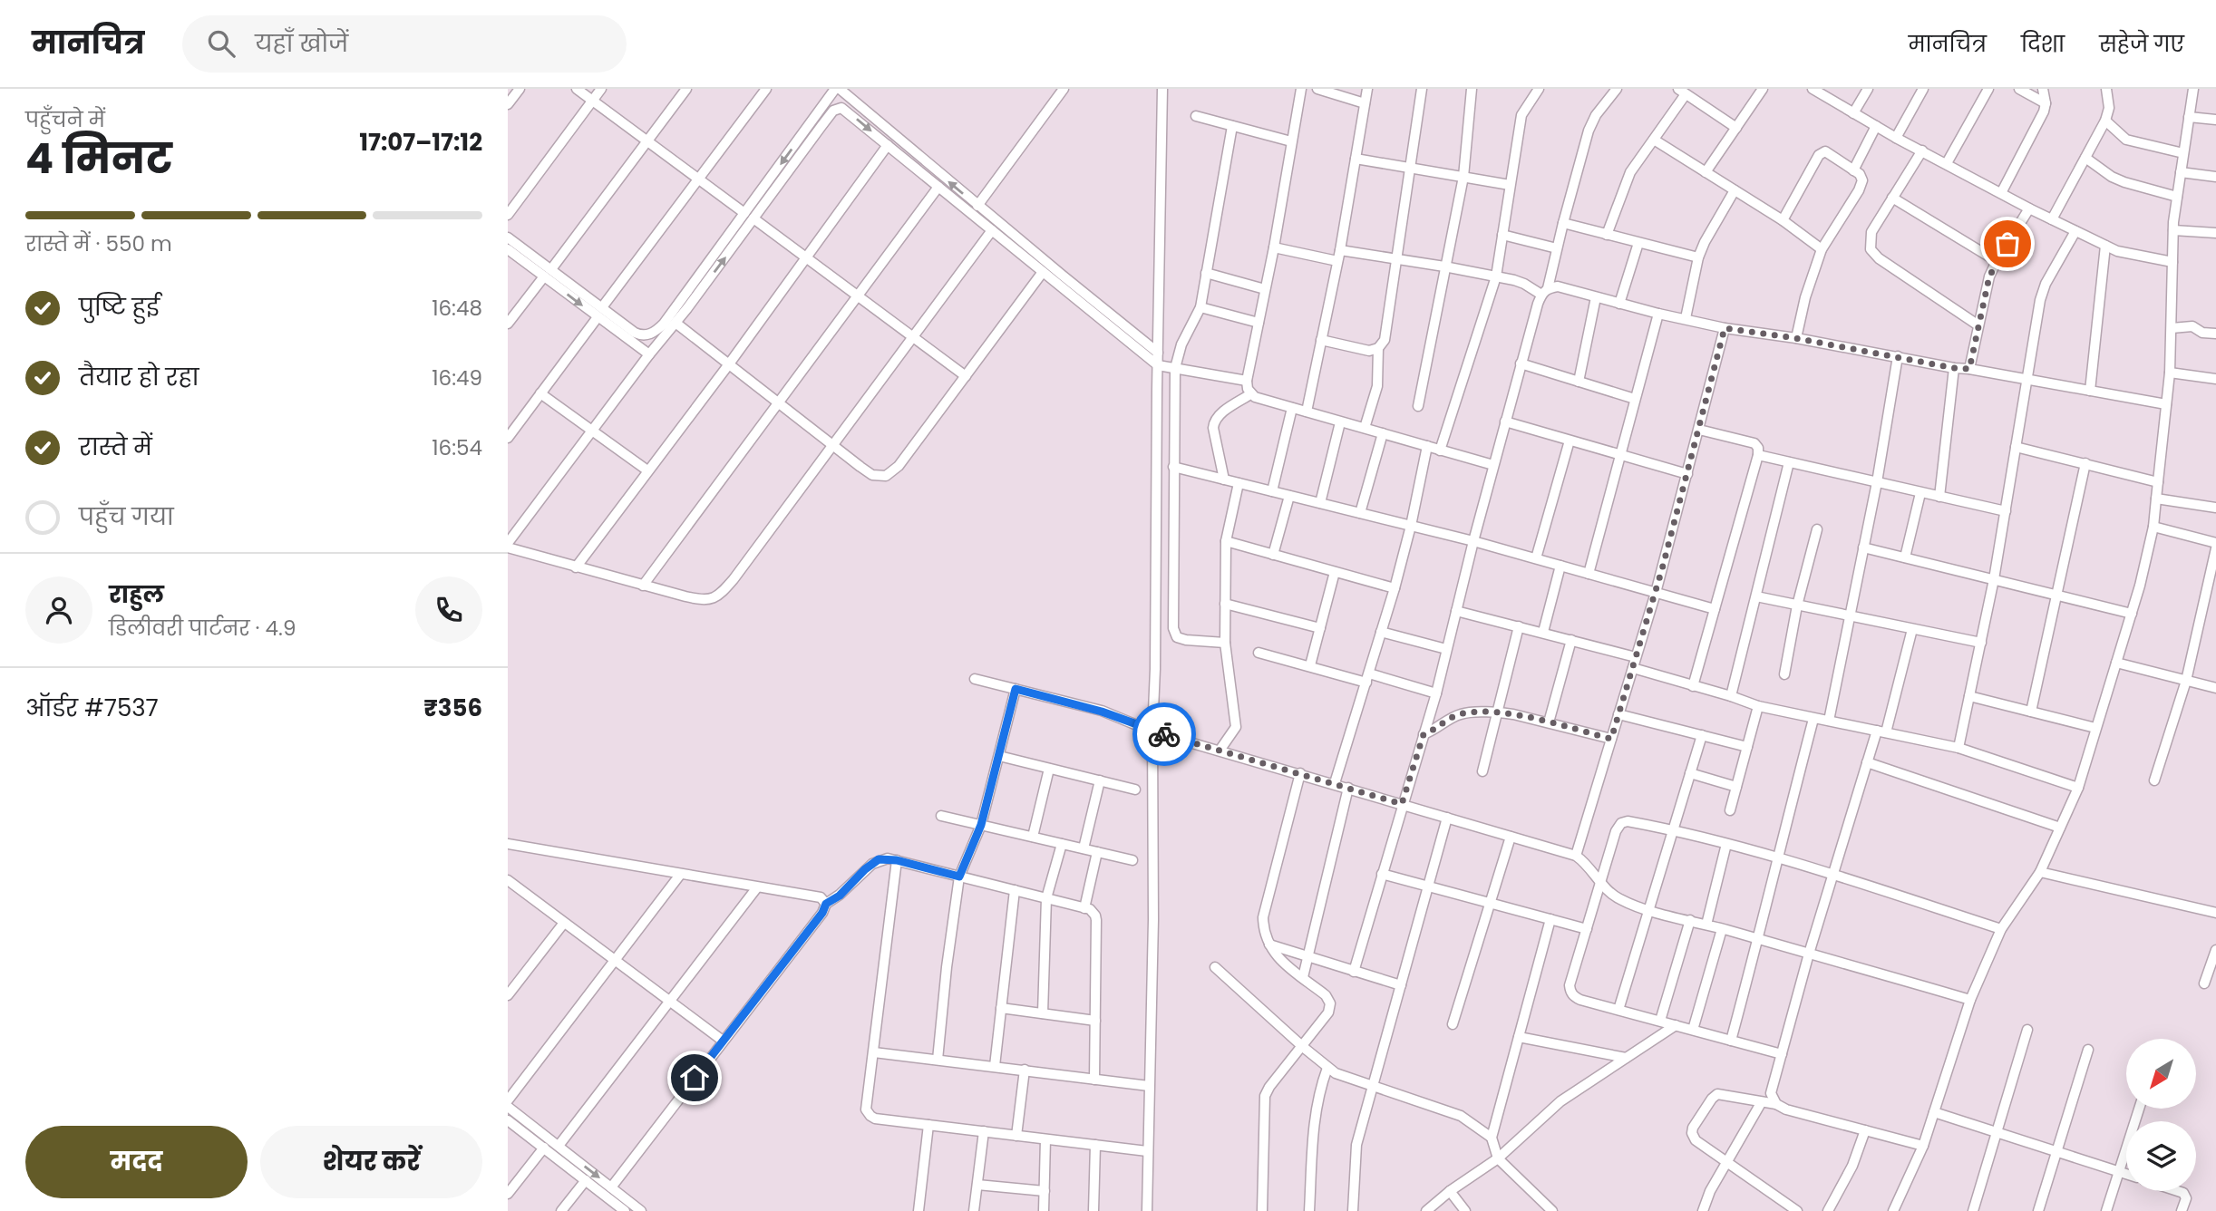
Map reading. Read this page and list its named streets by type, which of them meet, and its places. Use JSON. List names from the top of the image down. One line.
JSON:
{"north":"bottom left","page":{"header":"मानचित्र","search":"यहाँ खोजें","nav":["मानचित्र","दिशा","सहेजे गए"],"heading":["4 मिनट","पहुँचने में","17:07–17:12"],"panel":["राहुल","डिलीवरी पार्टनर · 4.9","ऑर्डर #7537","₹356"],"bar":"रास्ते में · 550 m","list":[["पुष्टि हुई","16:48"],["तैयार हो रहा","16:49"],["रास्ते में","16:54"],"पहुँच गया"],"buttons":["मदद","शेयर करें"]}}
